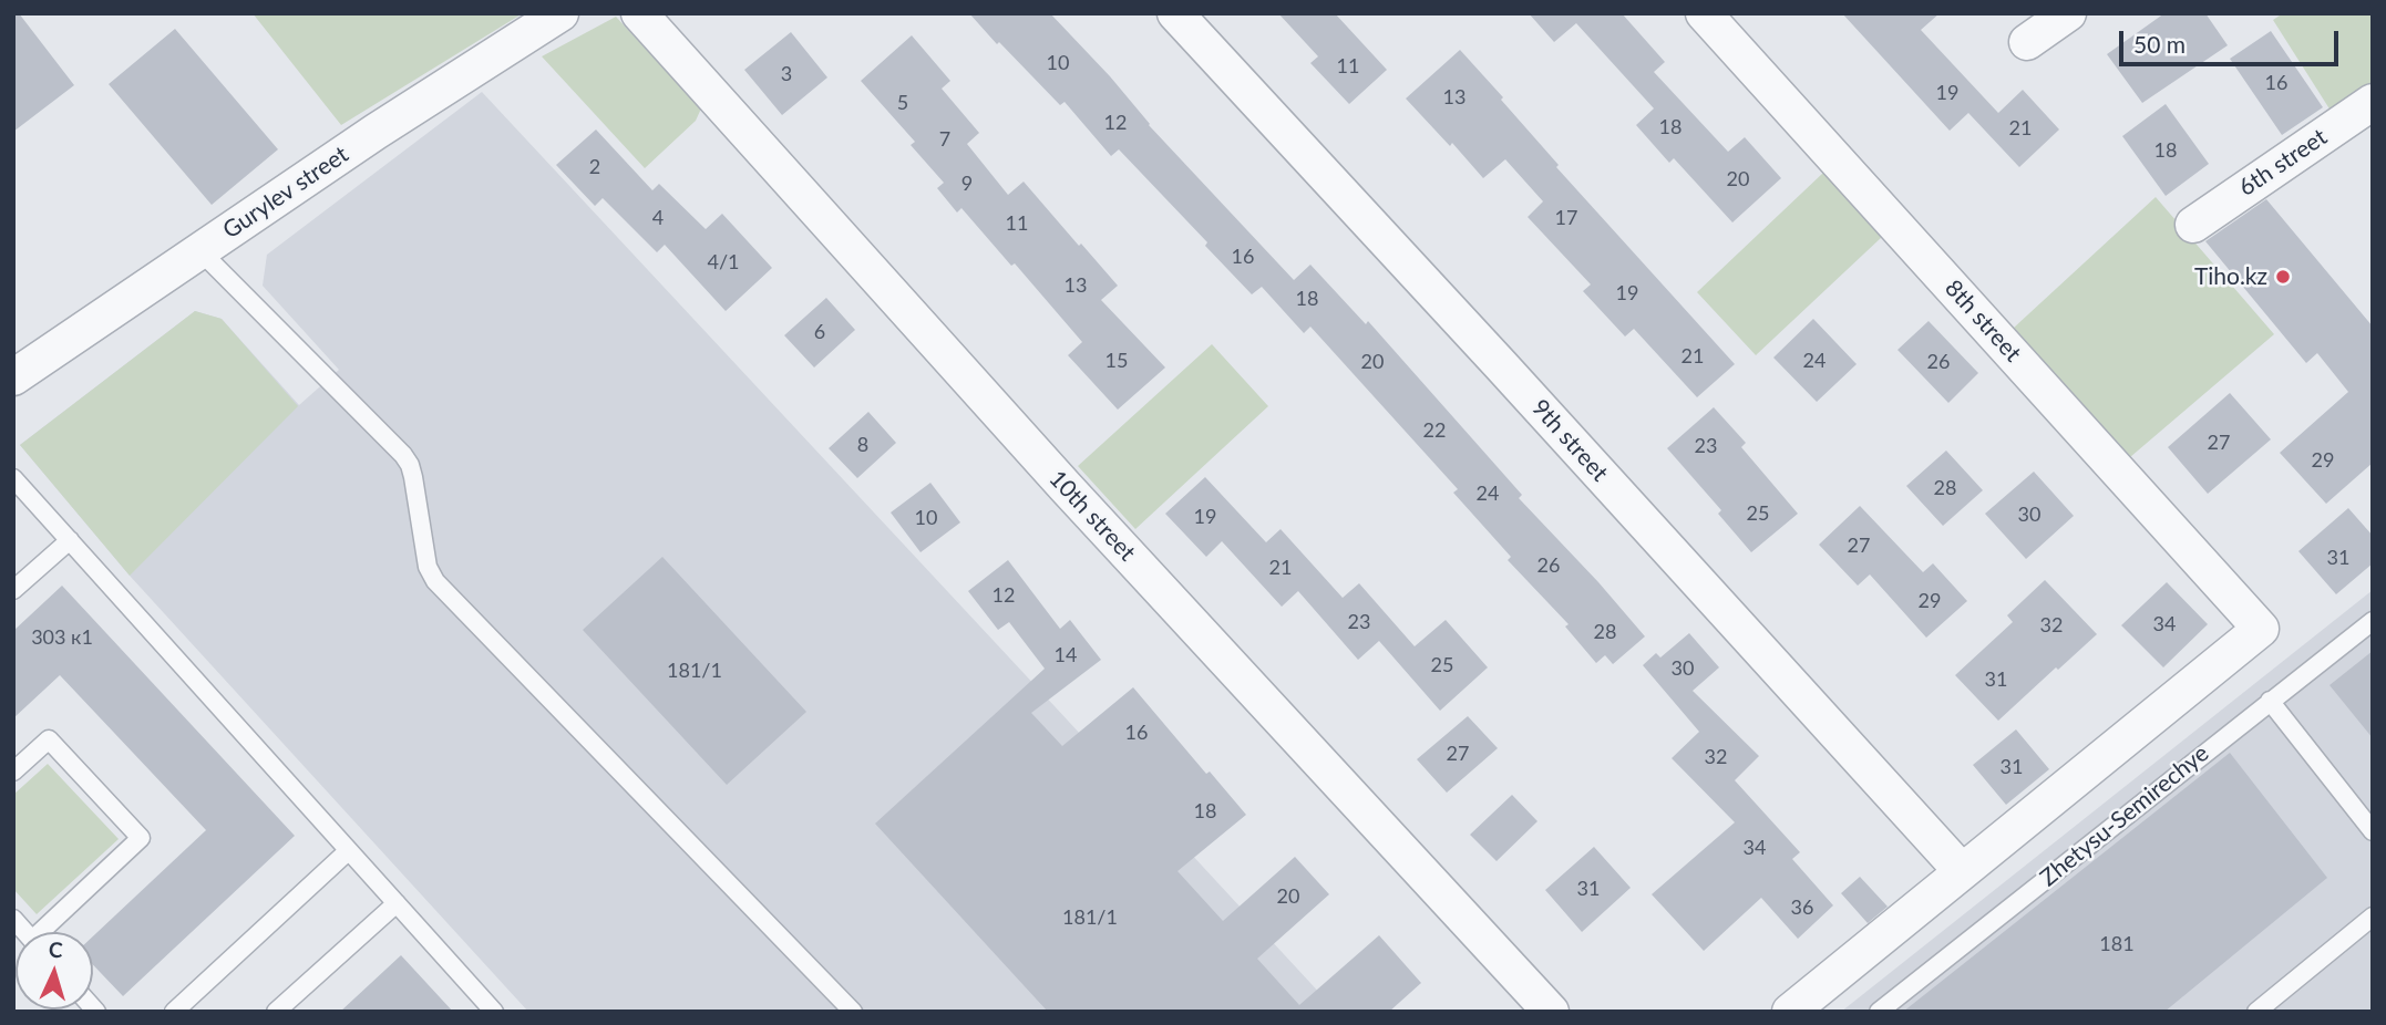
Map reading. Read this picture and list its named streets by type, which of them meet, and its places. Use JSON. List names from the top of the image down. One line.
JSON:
{"streets":{"street":["6th street","Gurylev street","8th street","9th street","10th street"],"lane":["Zhetysu-Semirechye"]},"crossings":[["8th street","9th street"]],"places":["Tiho.kz"],"house_numbers":["10","11","3","16","19","13","5","12","18","21","7","18","2","20","9","4","17","11","16","4/1","13","19","18","6","21","15","24","20","26","22","27","8","23","29","28","24","25","30","19","10","27","31","26","21","12","29","23","34","32","28","303 к1","14","25","30","181/1","31","16","27","32","31","18","34","31","20","36","181/1","181"],"scale_bar":"50 m","north":"top"}
